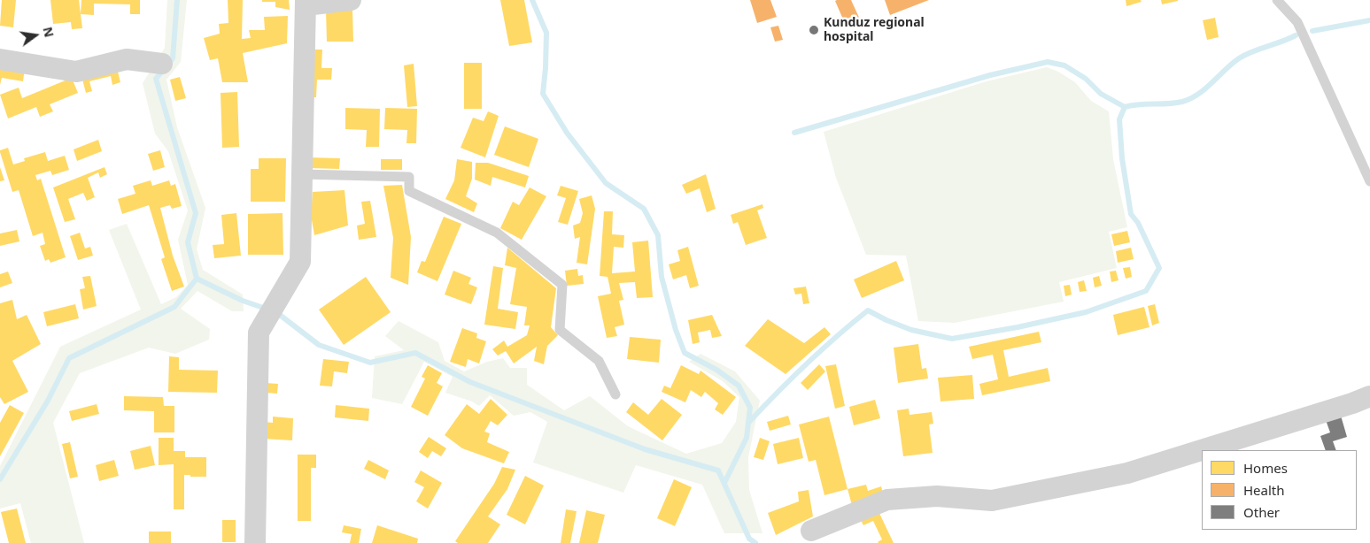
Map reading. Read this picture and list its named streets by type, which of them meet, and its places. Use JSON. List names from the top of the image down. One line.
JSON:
{"places":["Kunduz regional hospital"],"legend":["Homes","Health","Other"],"north":"right"}
